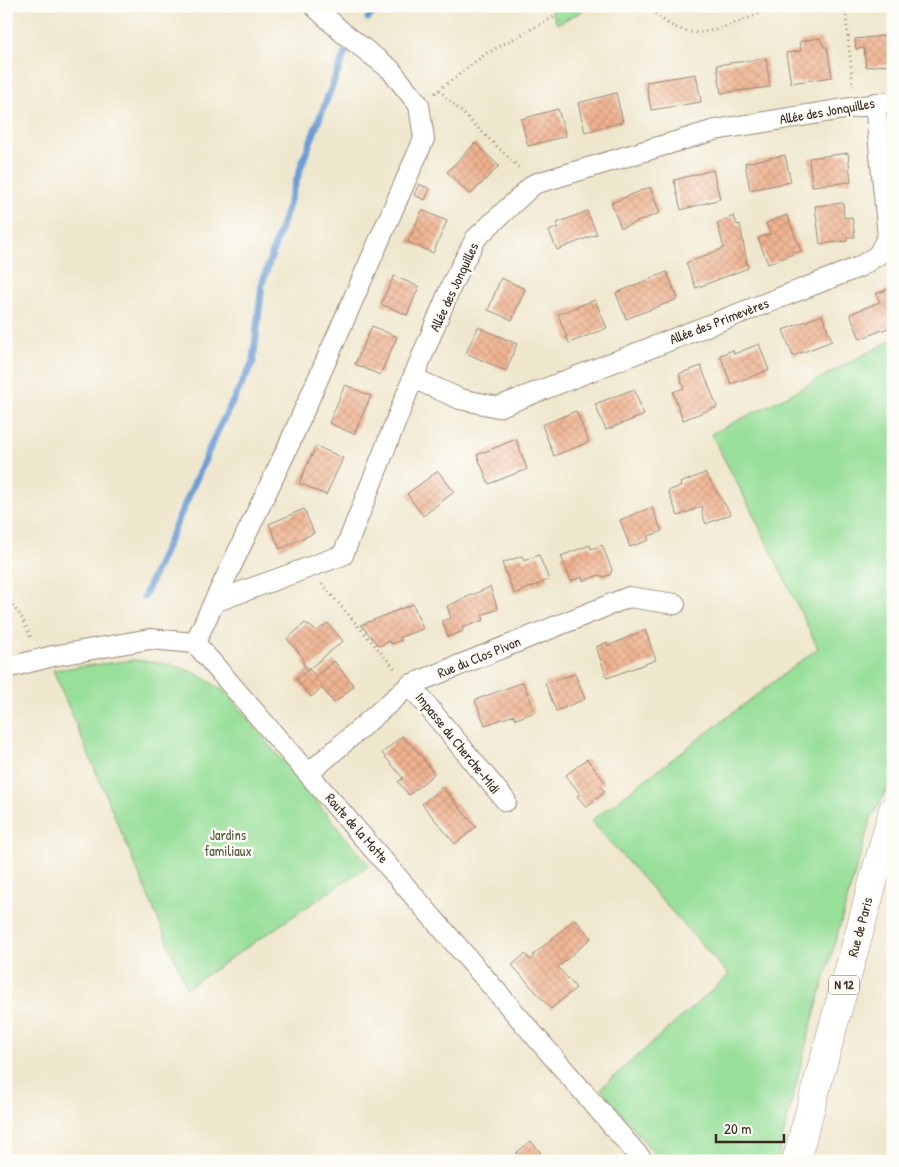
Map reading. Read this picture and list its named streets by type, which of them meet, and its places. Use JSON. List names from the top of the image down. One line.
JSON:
{"streets":{"main road":["Rue de Paris","N 12"],"street":["Allée des Jonquilles","Allée des Primevères","Rue du Clos Pivon","Impasse du Cherche-Midi","Route de la Motte"]},"crossings":[["Allée des Jonquilles","Allée des Primevères"],["Rue du Clos Pivon","Impasse du Cherche-Midi"],["Rue du Clos Pivon","Route de la Motte"]],"parks":["Jardins familiaux"],"scale_bar":"20 m"}
